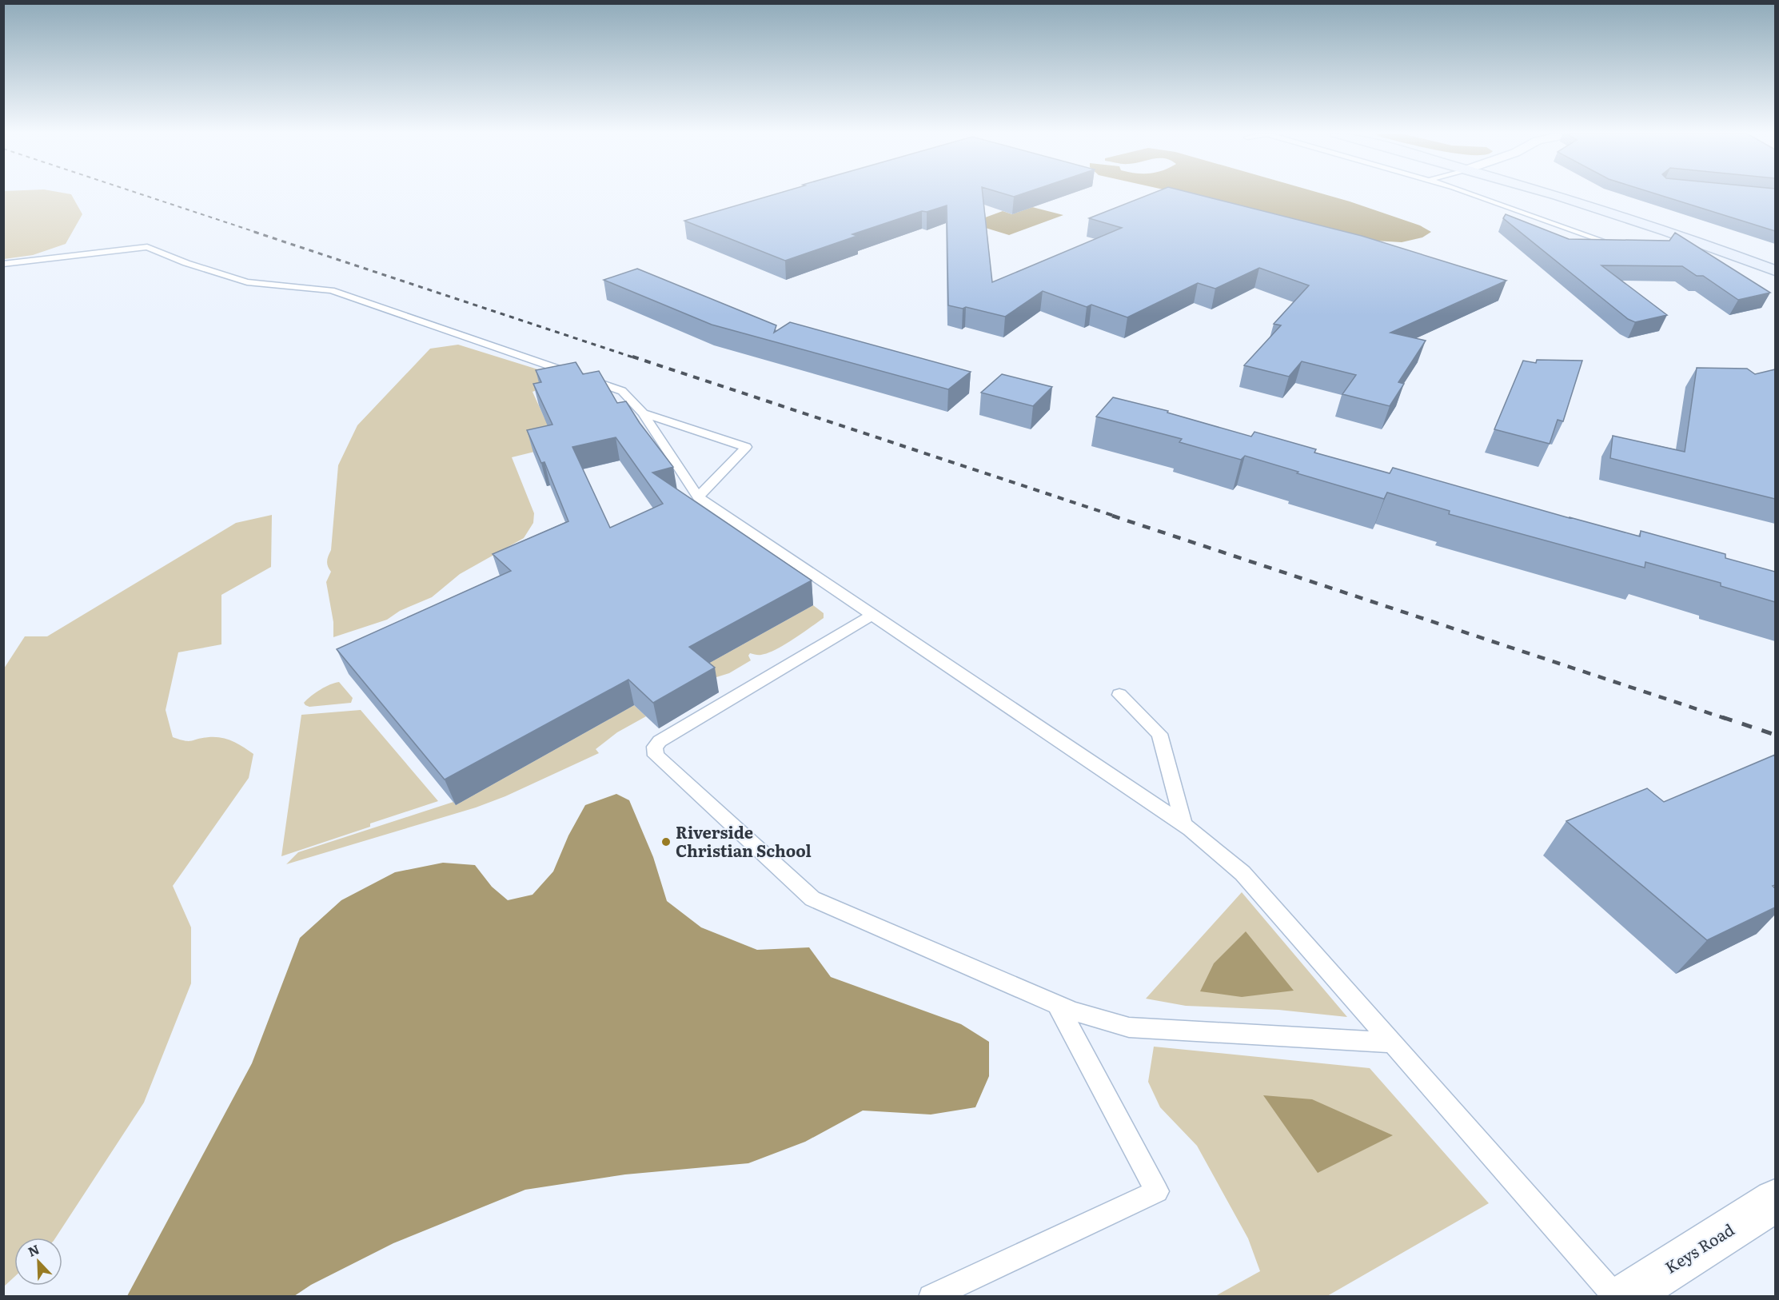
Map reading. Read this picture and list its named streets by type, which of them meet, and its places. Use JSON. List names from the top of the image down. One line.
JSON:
{"streets":{"street":["Keys Road"]},"places":["Riverside Christian School"],"north":"top left"}
